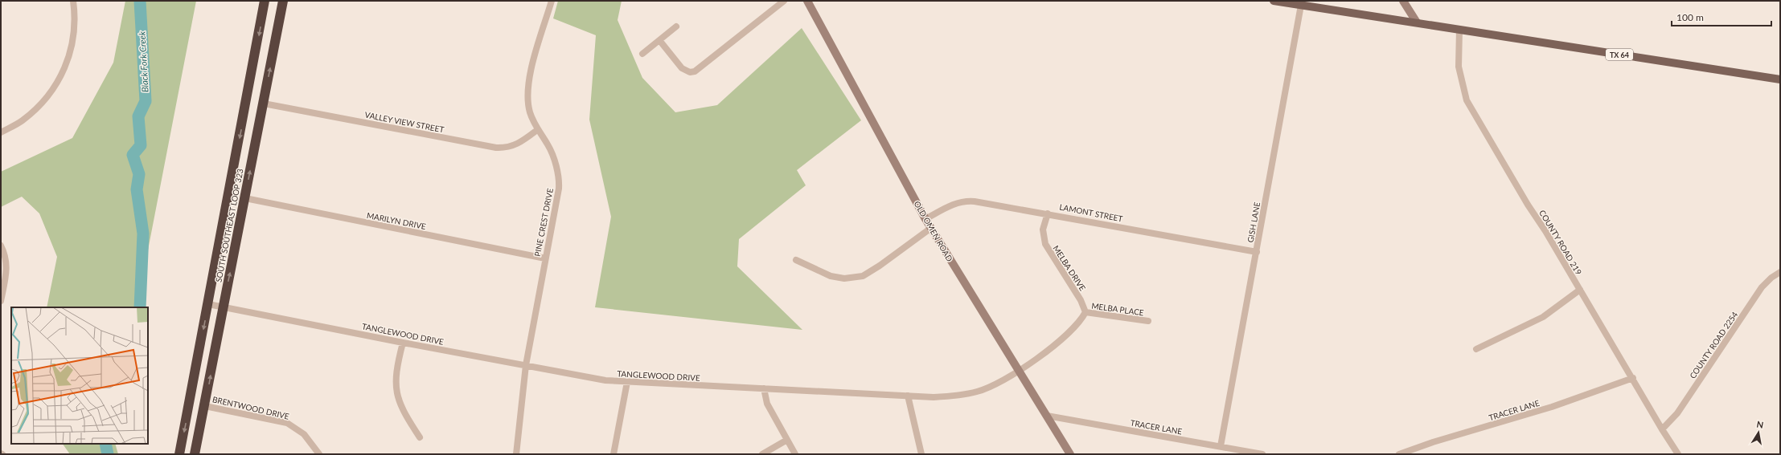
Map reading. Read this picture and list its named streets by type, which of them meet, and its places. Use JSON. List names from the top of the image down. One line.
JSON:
{"streets":{"highway":["SOUTH SOUTHEAST LOOP 323"],"main road":["TX 64"],"street":["VALLEY VIEW STREET","LAMONT STREET","MARILYN DRIVE","PINE CREST DRIVE","GISH LANE","OLD OMEN ROAD","COUNTY ROAD 219","MELBA DRIVE","MELBA PLACE","TANGLEWOOD DRIVE","COUNTY ROAD 2254","BRENTWOOD DRIVE","TRACER LANE"]},"crossings":[["TX 64","GISH LANE"],["TX 64","COUNTY ROAD 219"],["VALLEY VIEW STREET","PINE CREST DRIVE"],["VALLEY VIEW STREET","SOUTH SOUTHEAST LOOP 323"],["LAMONT STREET","GISH LANE"],["LAMONT STREET","OLD OMEN ROAD"],["LAMONT STREET","MELBA DRIVE"],["MARILYN DRIVE","PINE CREST DRIVE"],["MARILYN DRIVE","SOUTH SOUTHEAST LOOP 323"],["PINE CREST DRIVE","TANGLEWOOD DRIVE"],["GISH LANE","TRACER LANE"],["SOUTH SOUTHEAST LOOP 323","TANGLEWOOD DRIVE"],["SOUTH SOUTHEAST LOOP 323","BRENTWOOD DRIVE"],["OLD OMEN ROAD","TANGLEWOOD DRIVE"],["OLD OMEN ROAD","TRACER LANE"],["COUNTY ROAD 219","COUNTY ROAD 2254"],["COUNTY ROAD 219","TRACER LANE"],["MELBA DRIVE","MELBA PLACE"],["MELBA DRIVE","TANGLEWOOD DRIVE"],["MELBA PLACE","TANGLEWOOD DRIVE"]],"water":["Black Fork Creek"],"scale_bar":"100 m","north":"top"}
